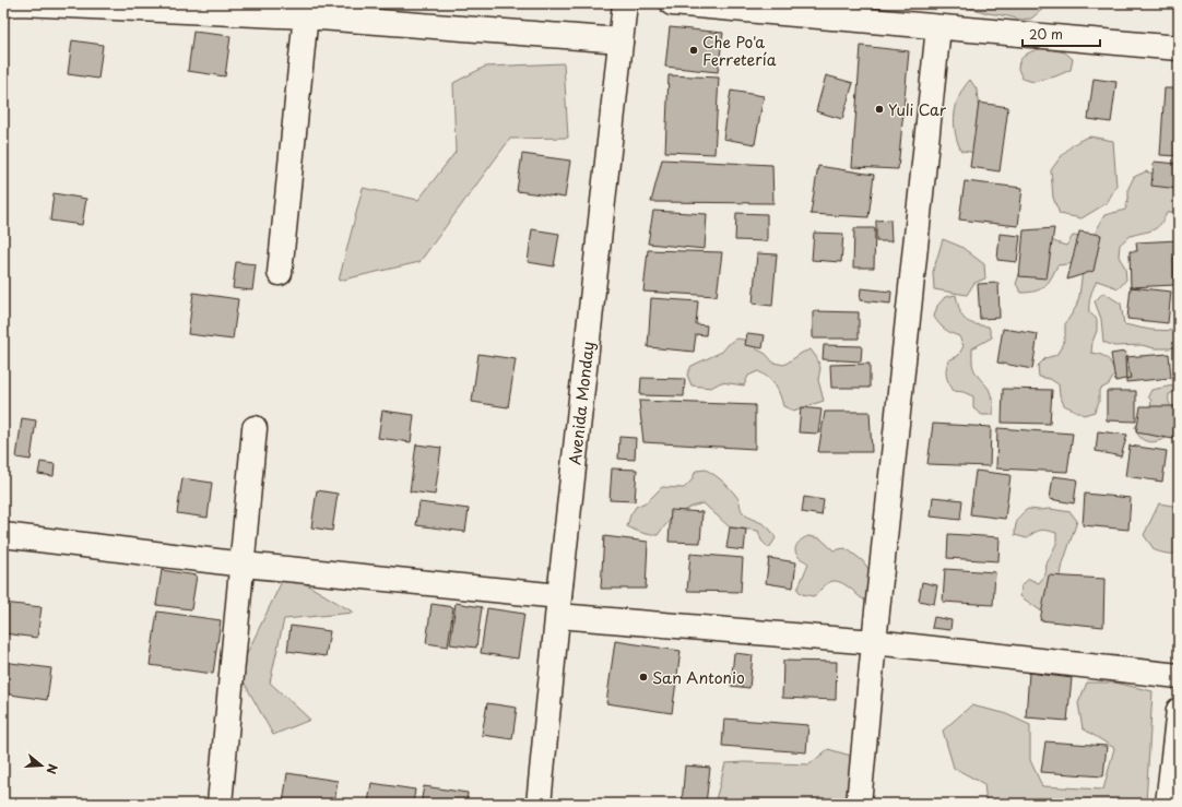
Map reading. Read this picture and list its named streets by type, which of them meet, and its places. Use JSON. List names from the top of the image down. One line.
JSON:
{"streets":{"street":["Avenida Monday"]},"places":["Che Po'a Ferretería","Yuli Car","San Antonio"],"scale_bar":"20 m","north":"right"}
